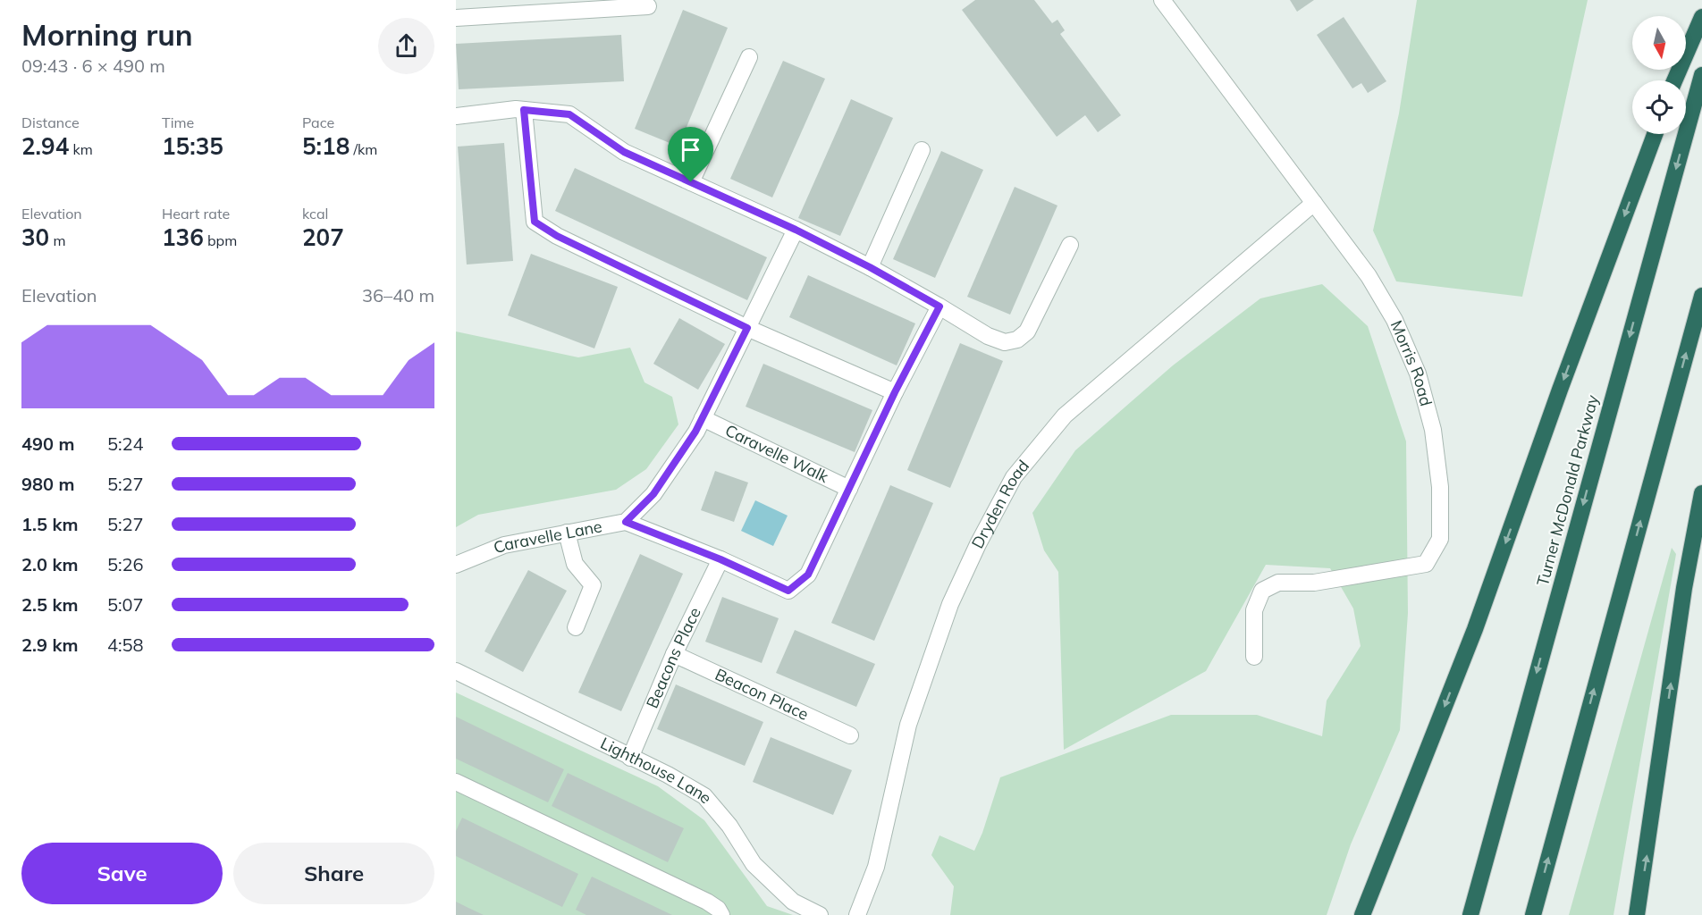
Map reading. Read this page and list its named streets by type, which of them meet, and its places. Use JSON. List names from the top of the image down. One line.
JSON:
{"streets":{"highway":["Turner McDonald Parkway"],"street":["Morris Road","Caravelle Walk","Dryden Road","Caravelle Lane","Beacons Place","Beacon Place","Lighthouse Lane"]},"crossings":[["Morris Road","Dryden Road"],["Caravelle Walk","Caravelle Lane"],["Beacons Place","Beacon Place"],["Beacons Place","Lighthouse Lane"]],"north":"bottom","page":{"heading":["Morning run","09:43 · 6 × 490 m"],"stats":[["Distance","2.94 km"],["Time","15:35"],["Pace","5:18 /km"],["Elevation","30 m"],["Heart rate","136 bpm"],["kcal","207"]],"chart":["Elevation","36–40 m"],"list":[{"name":"490 m","note":"5:24"},{"name":"980 m","note":"5:27"},{"name":"1.5 km","note":"5:27"},{"name":"2.0 km","note":"5:26"},{"name":"2.5 km","note":"5:07"},{"name":"2.9 km","note":"4:58"}],"buttons":["Save","Share"]}}
